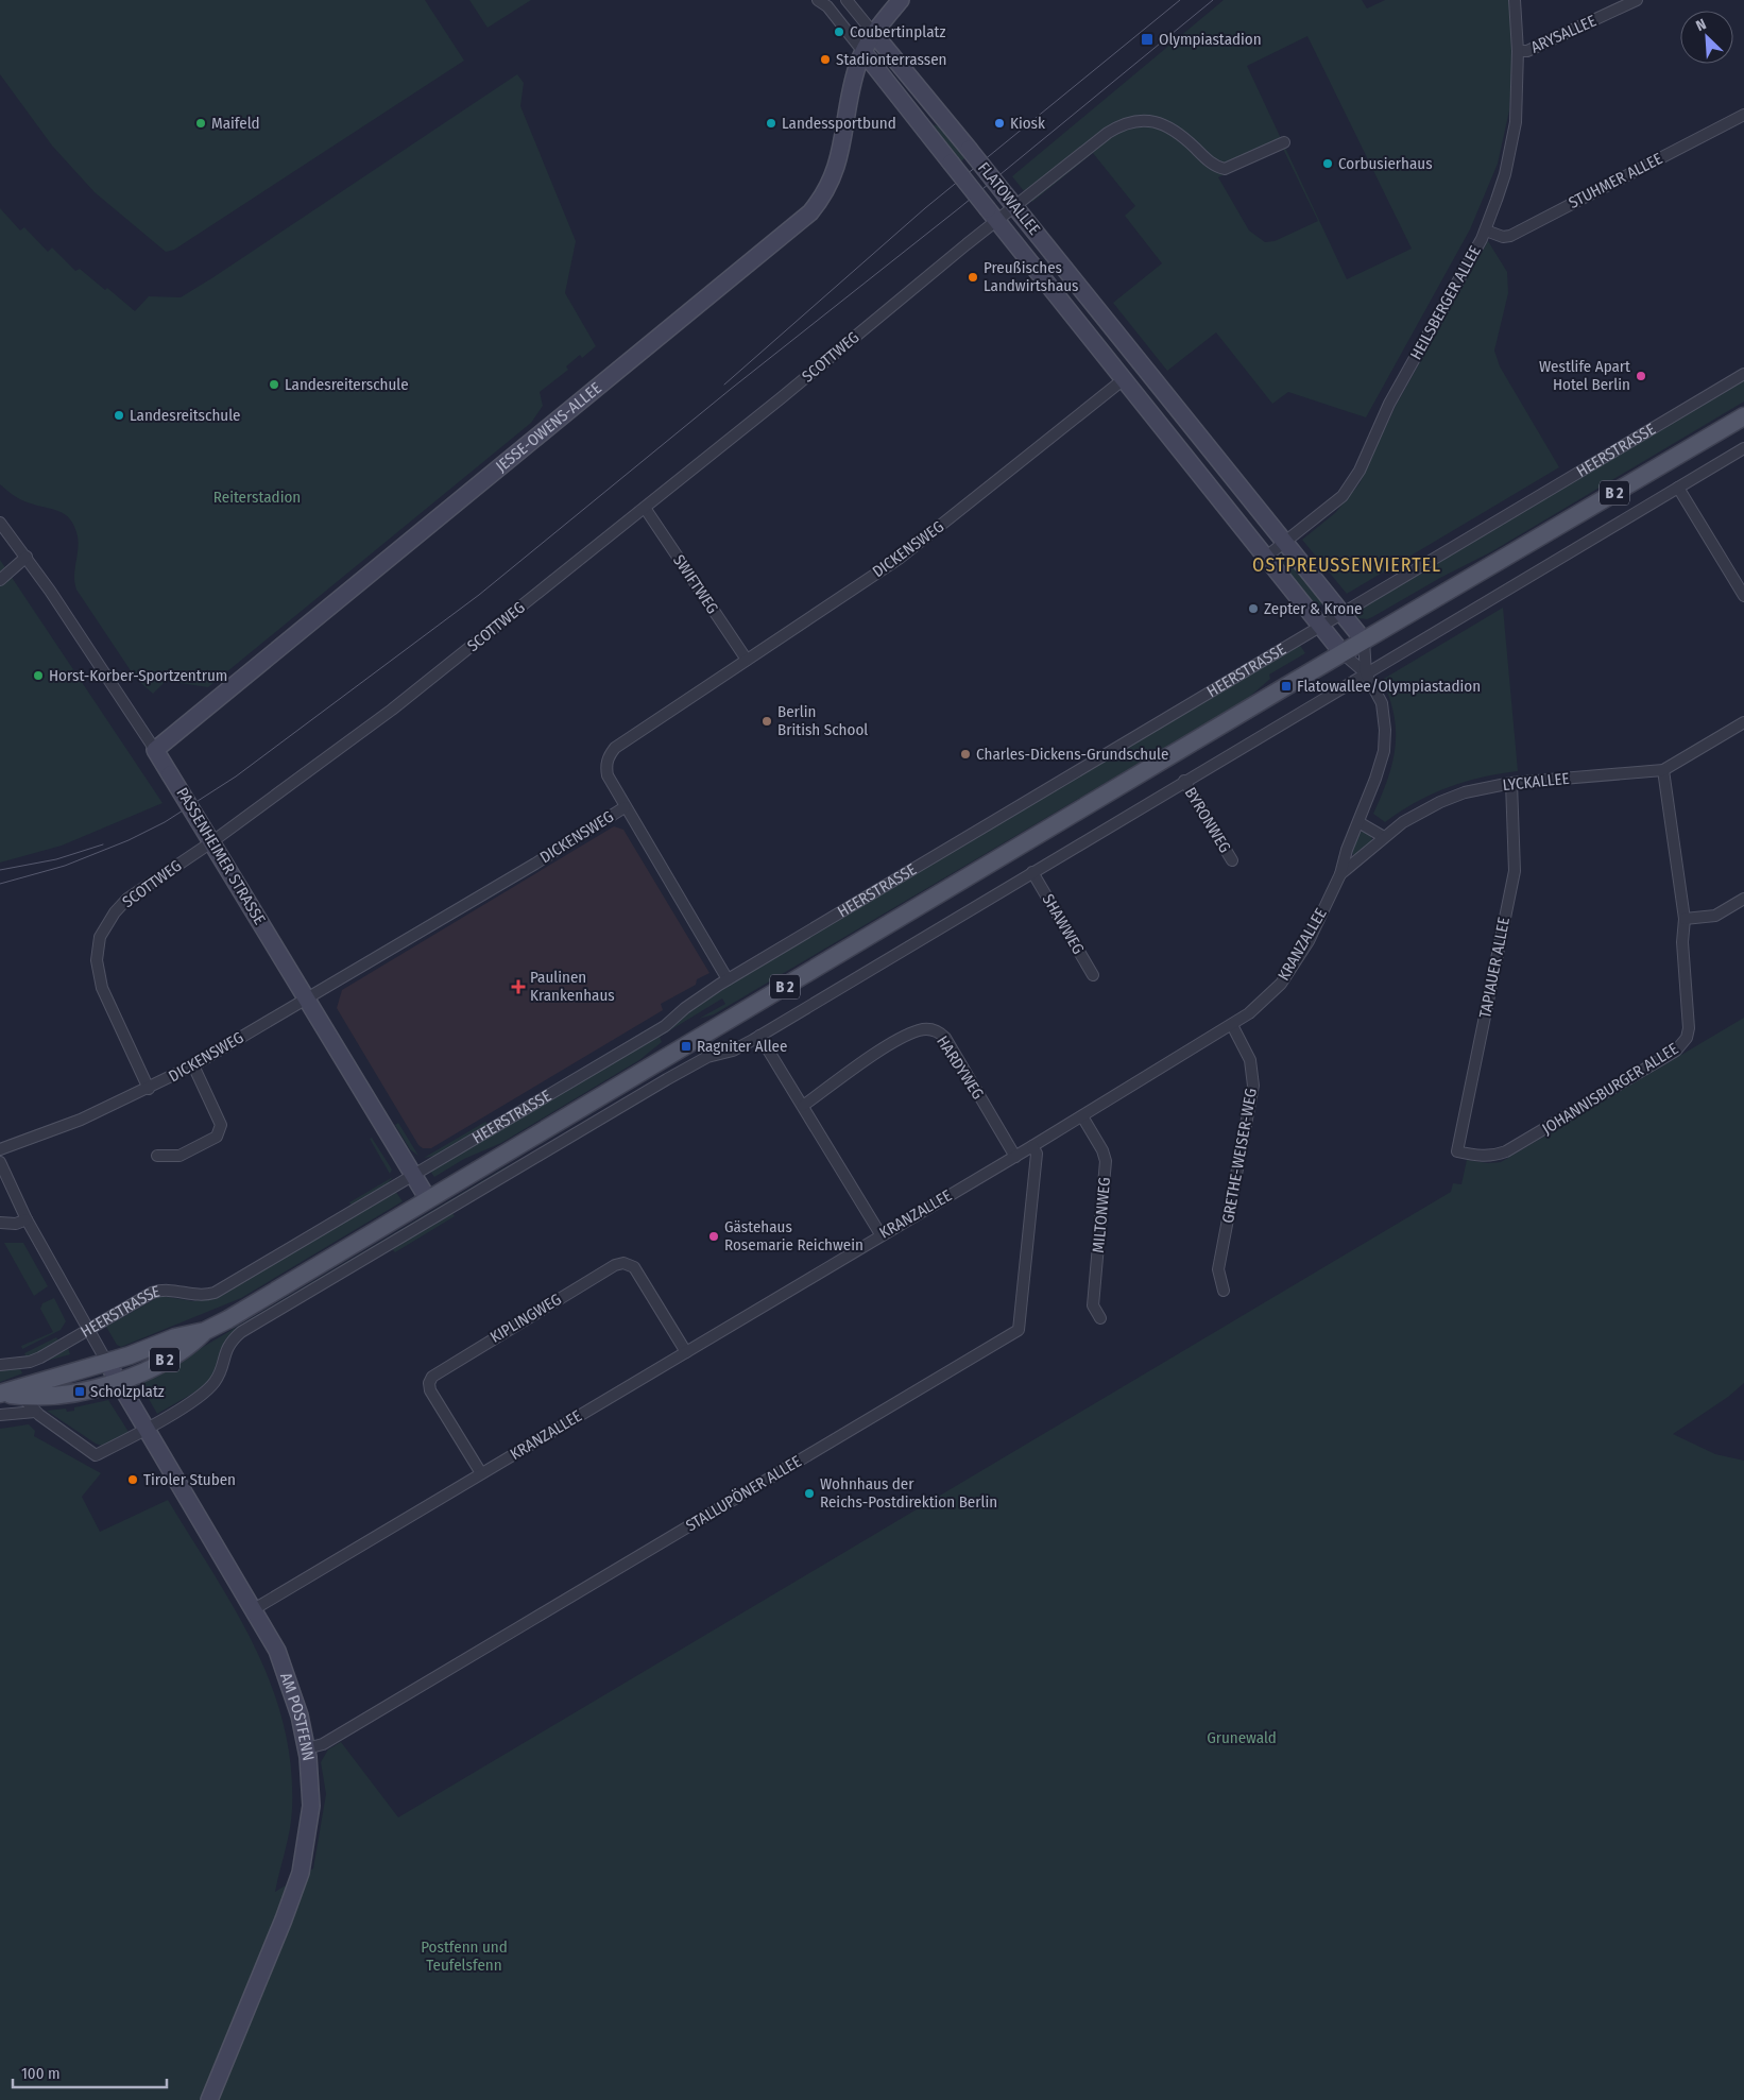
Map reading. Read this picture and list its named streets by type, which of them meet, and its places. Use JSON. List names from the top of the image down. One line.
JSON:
{"streets":{"main road":["HEERSTRASSE","B 2"],"street":["ARYSALLEE","STUHMER ALLEE","FLATOWALLEE","HEILSBERGER ALLEE","SCOTTWEG","JESSE-OWENS-ALLEE","DICKENSWEG","SWIFTWEG","LYCKALLEE","BYRONWEG","PASSENHEIMER STRASSE","SHAWWEG","KRANZALLEE","TAPIAUER ALLEE","HARDYWEG","JOHANNISBURGER ALLEE","GRETHE-WEISER-WEG","MILTONWEG","KIPLINGWEG","STALLUPÖNER ALLEE","AM POSTFENN"]},"crossings":[["ARYSALLEE","HEILSBERGER ALLEE"],["STUHMER ALLEE","HEILSBERGER ALLEE"],["FLATOWALLEE","HEILSBERGER ALLEE"],["FLATOWALLEE","SCOTTWEG"],["FLATOWALLEE","JESSE-OWENS-ALLEE"],["FLATOWALLEE","HEERSTRASSE"],["FLATOWALLEE","DICKENSWEG"],["SCOTTWEG","DICKENSWEG"],["SCOTTWEG","SWIFTWEG"],["SCOTTWEG","PASSENHEIMER STRASSE"],["JESSE-OWENS-ALLEE","PASSENHEIMER STRASSE"],["HEERSTRASSE","PASSENHEIMER STRASSE"],["HEERSTRASSE","AM POSTFENN"],["DICKENSWEG","SWIFTWEG"],["DICKENSWEG","PASSENHEIMER STRASSE"],["LYCKALLEE","KRANZALLEE"],["LYCKALLEE","TAPIAUER ALLEE"],["LYCKALLEE","JOHANNISBURGER ALLEE"],["KRANZALLEE","HARDYWEG"],["KRANZALLEE","GRETHE-WEISER-WEG"],["KRANZALLEE","MILTONWEG"],["KRANZALLEE","KIPLINGWEG"],["KRANZALLEE","STALLUPÖNER ALLEE"],["KRANZALLEE","AM POSTFENN"],["TAPIAUER ALLEE","JOHANNISBURGER ALLEE"],["STALLUPÖNER ALLEE","AM POSTFENN"]],"districts":["OSTPREUSSENVIERTEL"],"parks":["Reiterstadion","Grunewald","Postfenn und Teufelsfenn"],"places":{"other":["Coubertinplatz","Stadionterrassen","Maifeld","Landessportbund","Kiosk","Corbusierhaus","Preußisches Landwirtshaus","Westlife Apart Hotel Berlin","Landesreiterschule","Landesreitschule","Zepter & Krone","Horst-Korber-Sportzentrum","Berlin British School","Charles-Dickens-Grundschule","Gästehaus Rosemarie Reichwein","Tiroler Stuben","Wohnhaus der Reichs-Postdirektion Berlin"],"transit":["Olympiastadion","Flatowallee/Olympiastadion","Ragniter Allee","Scholzplatz"],"health":["Paulinen Krankenhaus"]},"scale_bar":"100 m","north":"top left"}
